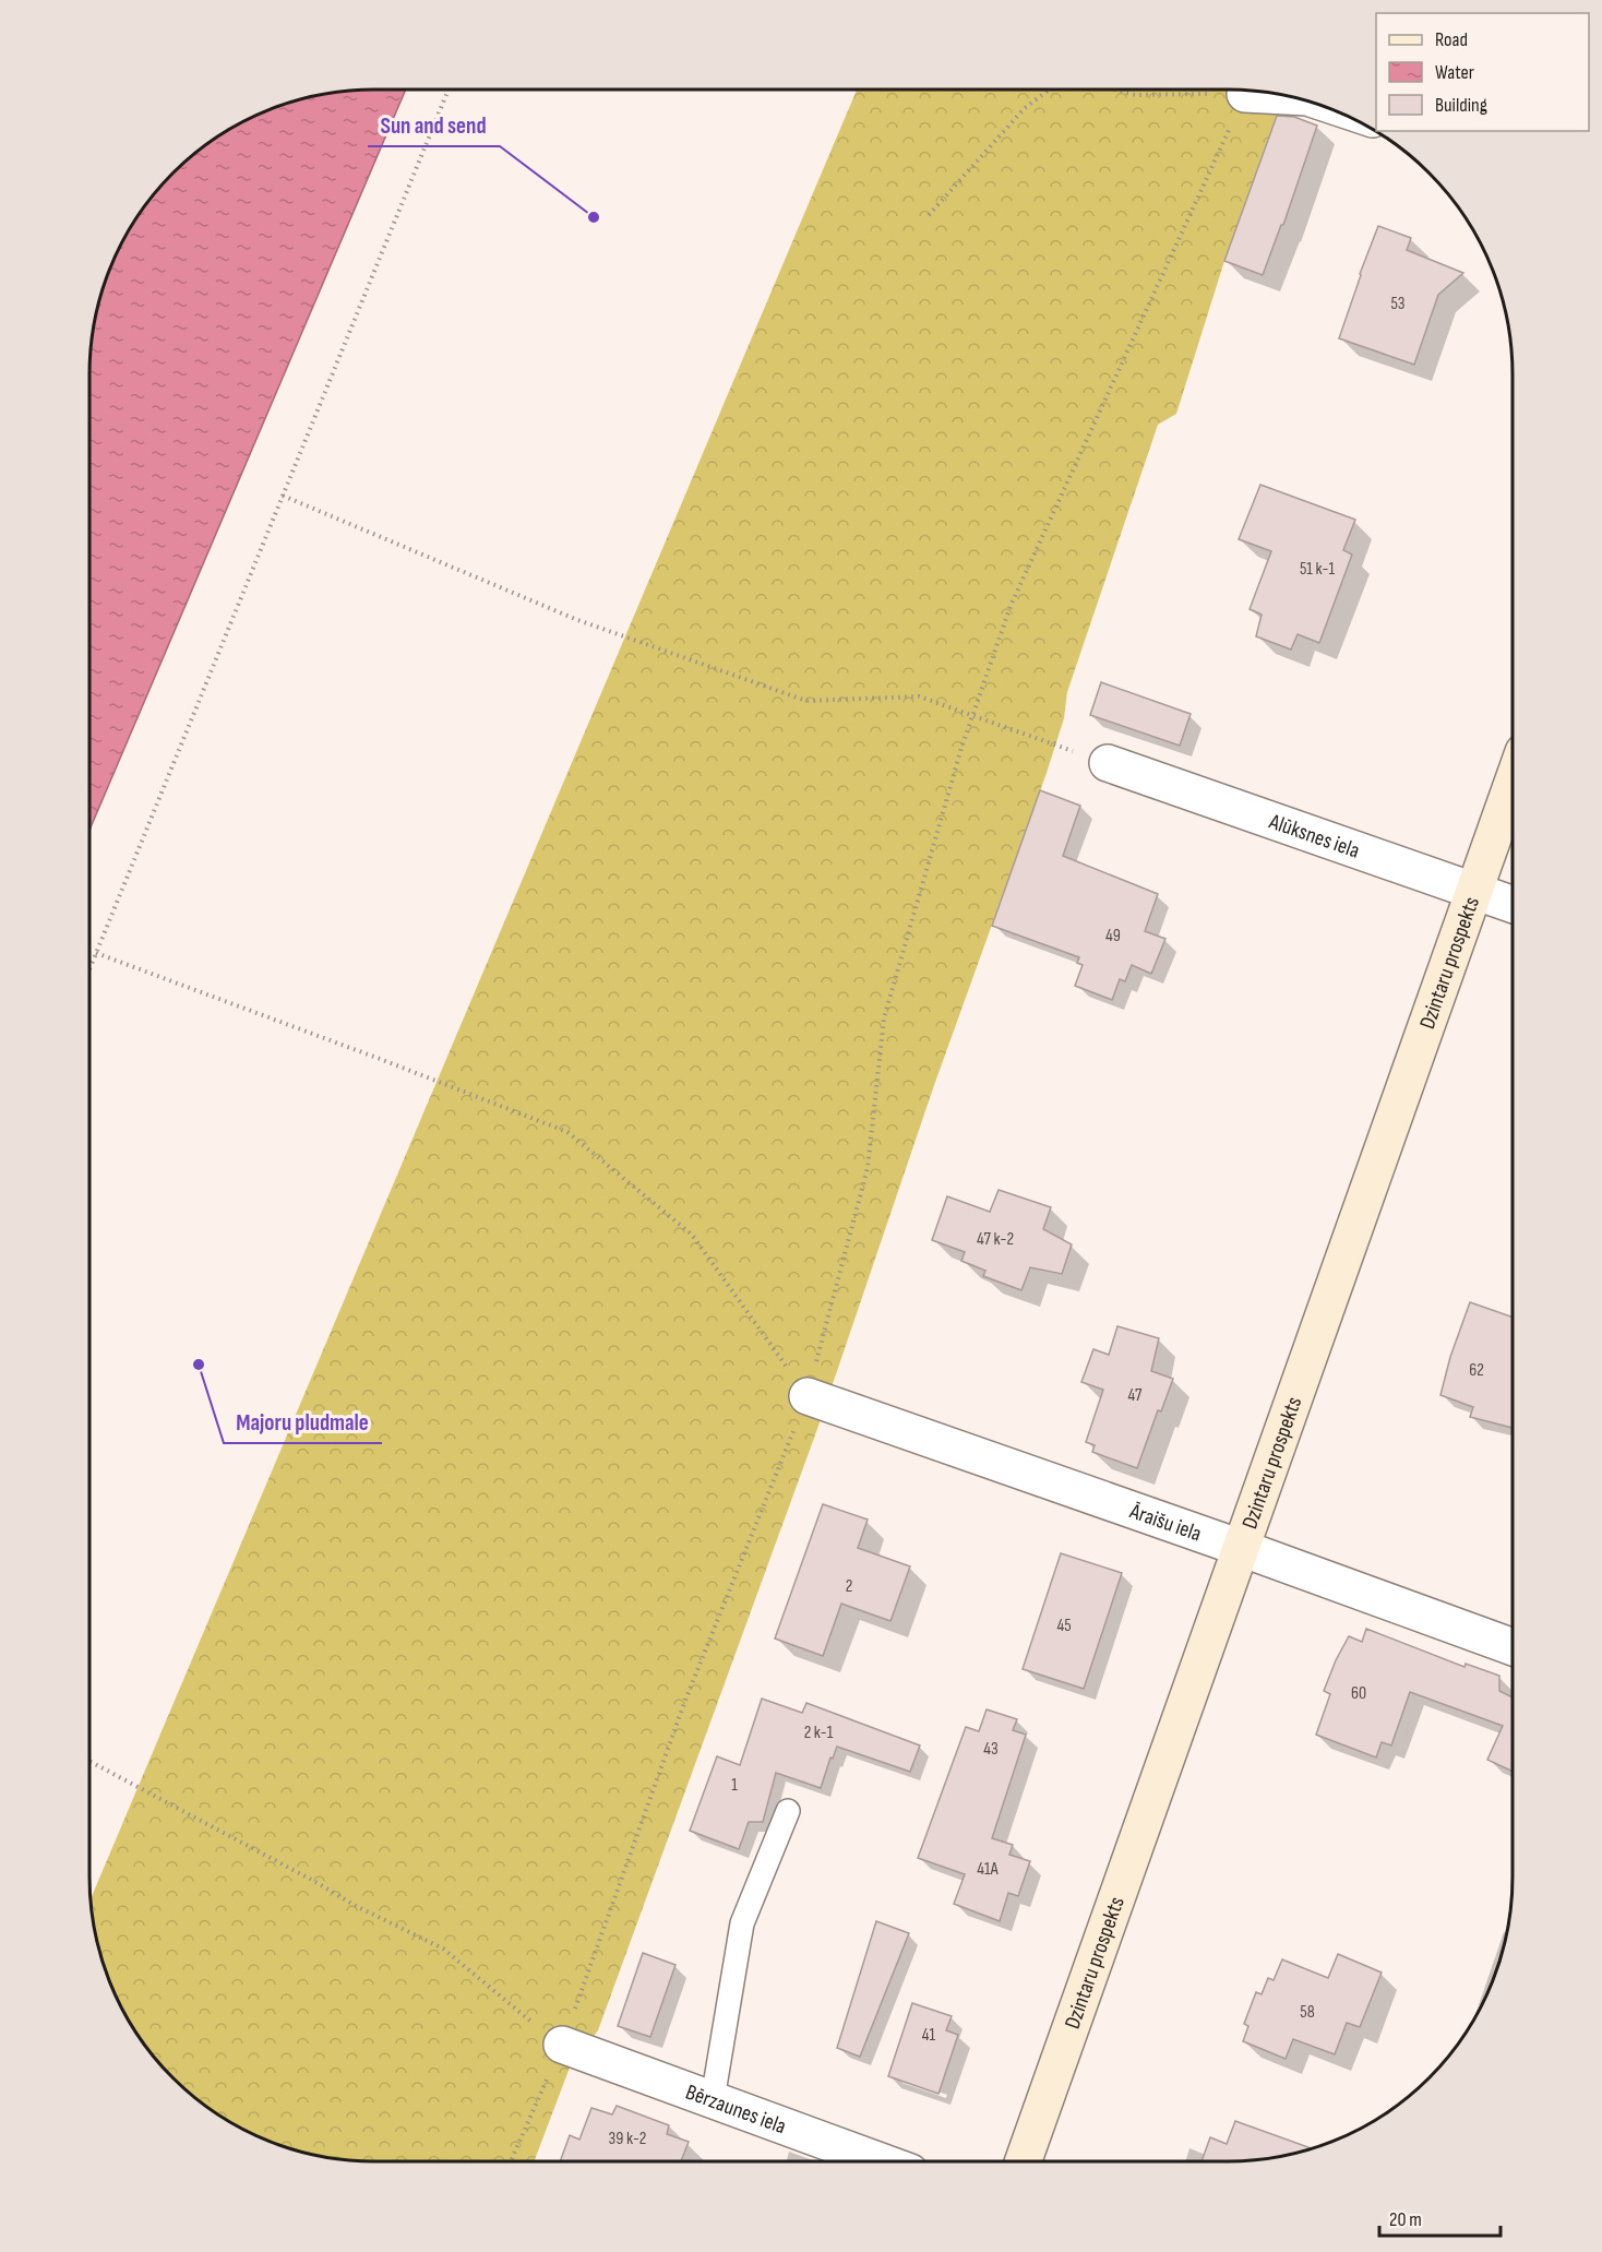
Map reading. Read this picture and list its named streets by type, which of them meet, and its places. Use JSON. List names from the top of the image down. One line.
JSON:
{"streets":{"street":["Alūksnes iela","Dzintaru prospekts","Āraišu iela","Bērzaunes iela"]},"crossings":[["Alūksnes iela","Dzintaru prospekts"],["Dzintaru prospekts","Āraišu iela"]],"places":["Sun and send","Majoru pludmale"],"house_numbers":["53","51 k-1","49","47 k-2","62","47","2","45","60","2 k-1","43","1","41A","58","41","39 k-2"],"legend":["Road","Water","Building"],"scale_bar":"20 m"}
